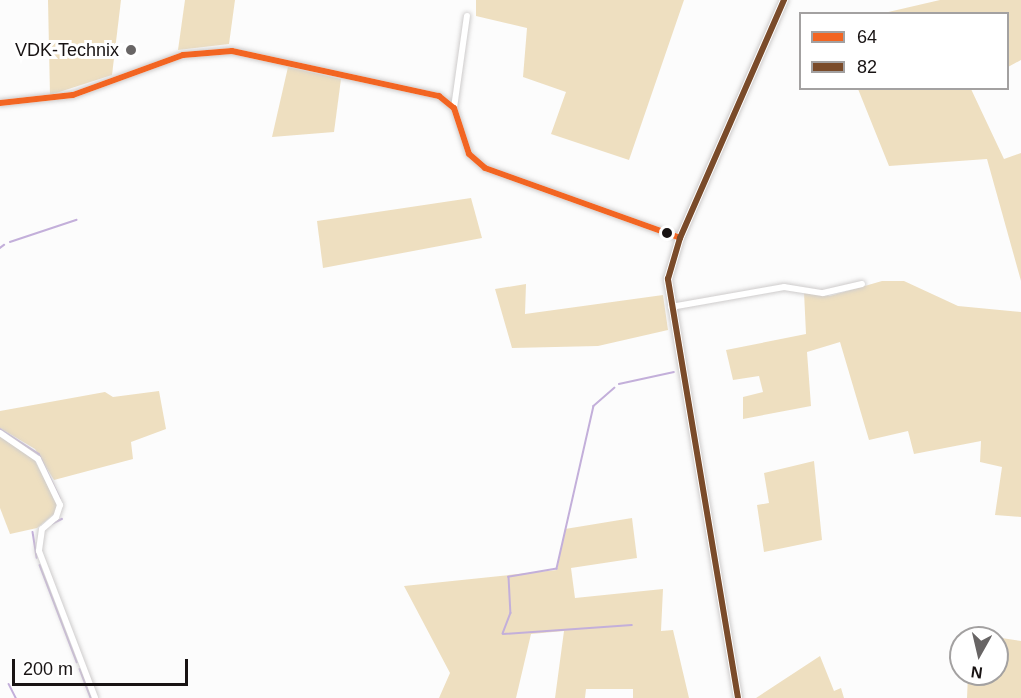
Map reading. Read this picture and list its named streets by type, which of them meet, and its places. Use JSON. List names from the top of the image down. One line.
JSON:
{"places":["VDK-Technix"],"lines":["transit line 82","transit line 64"],"legend":["64","82"],"scale_bar":"200 m","north":"bottom"}
